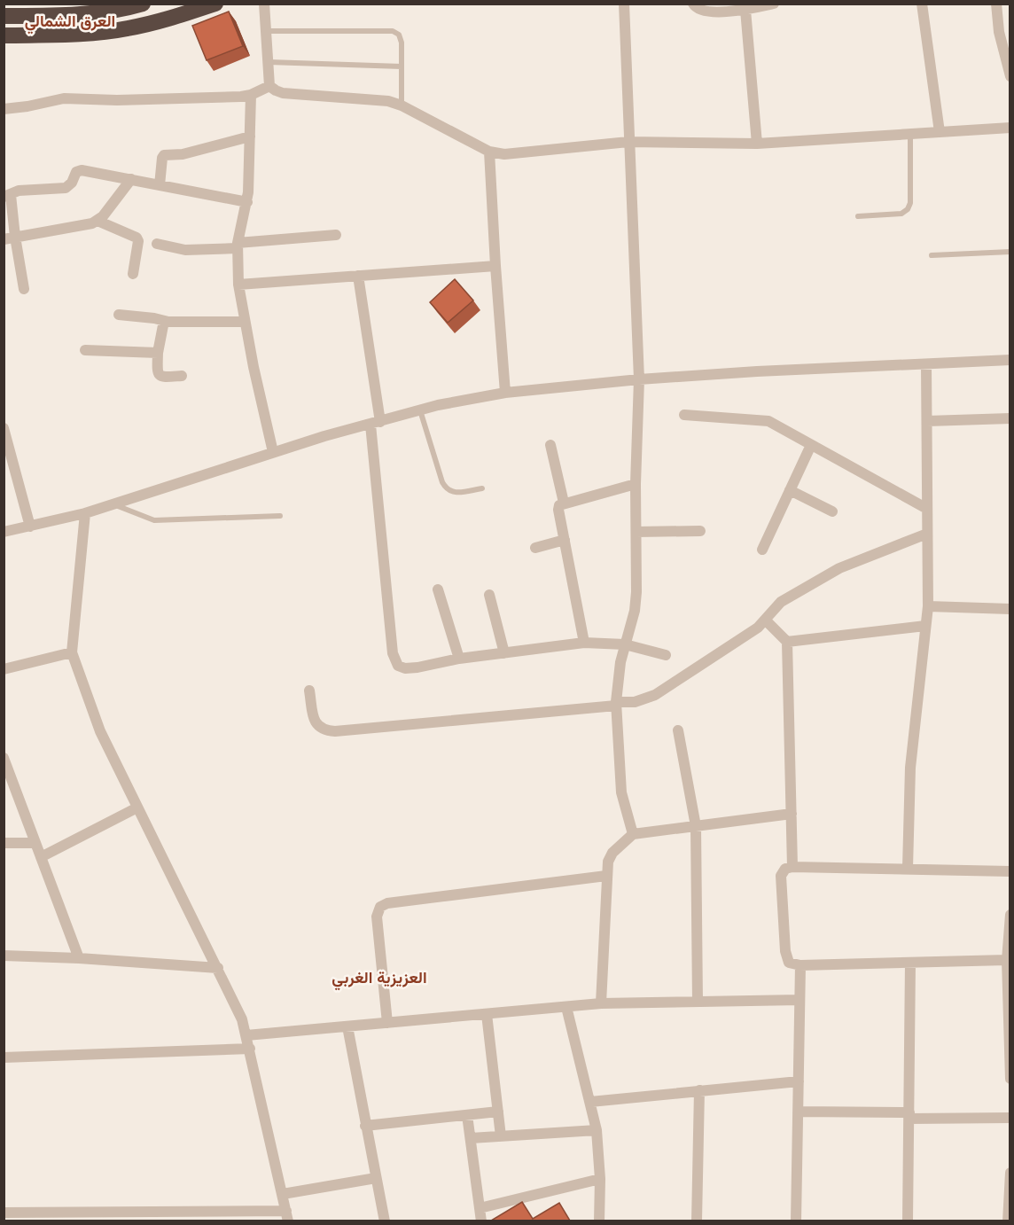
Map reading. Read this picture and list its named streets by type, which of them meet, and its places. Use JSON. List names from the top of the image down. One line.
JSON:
{"districts":["العرق الشمالي","العزيزية الغربي"]}
